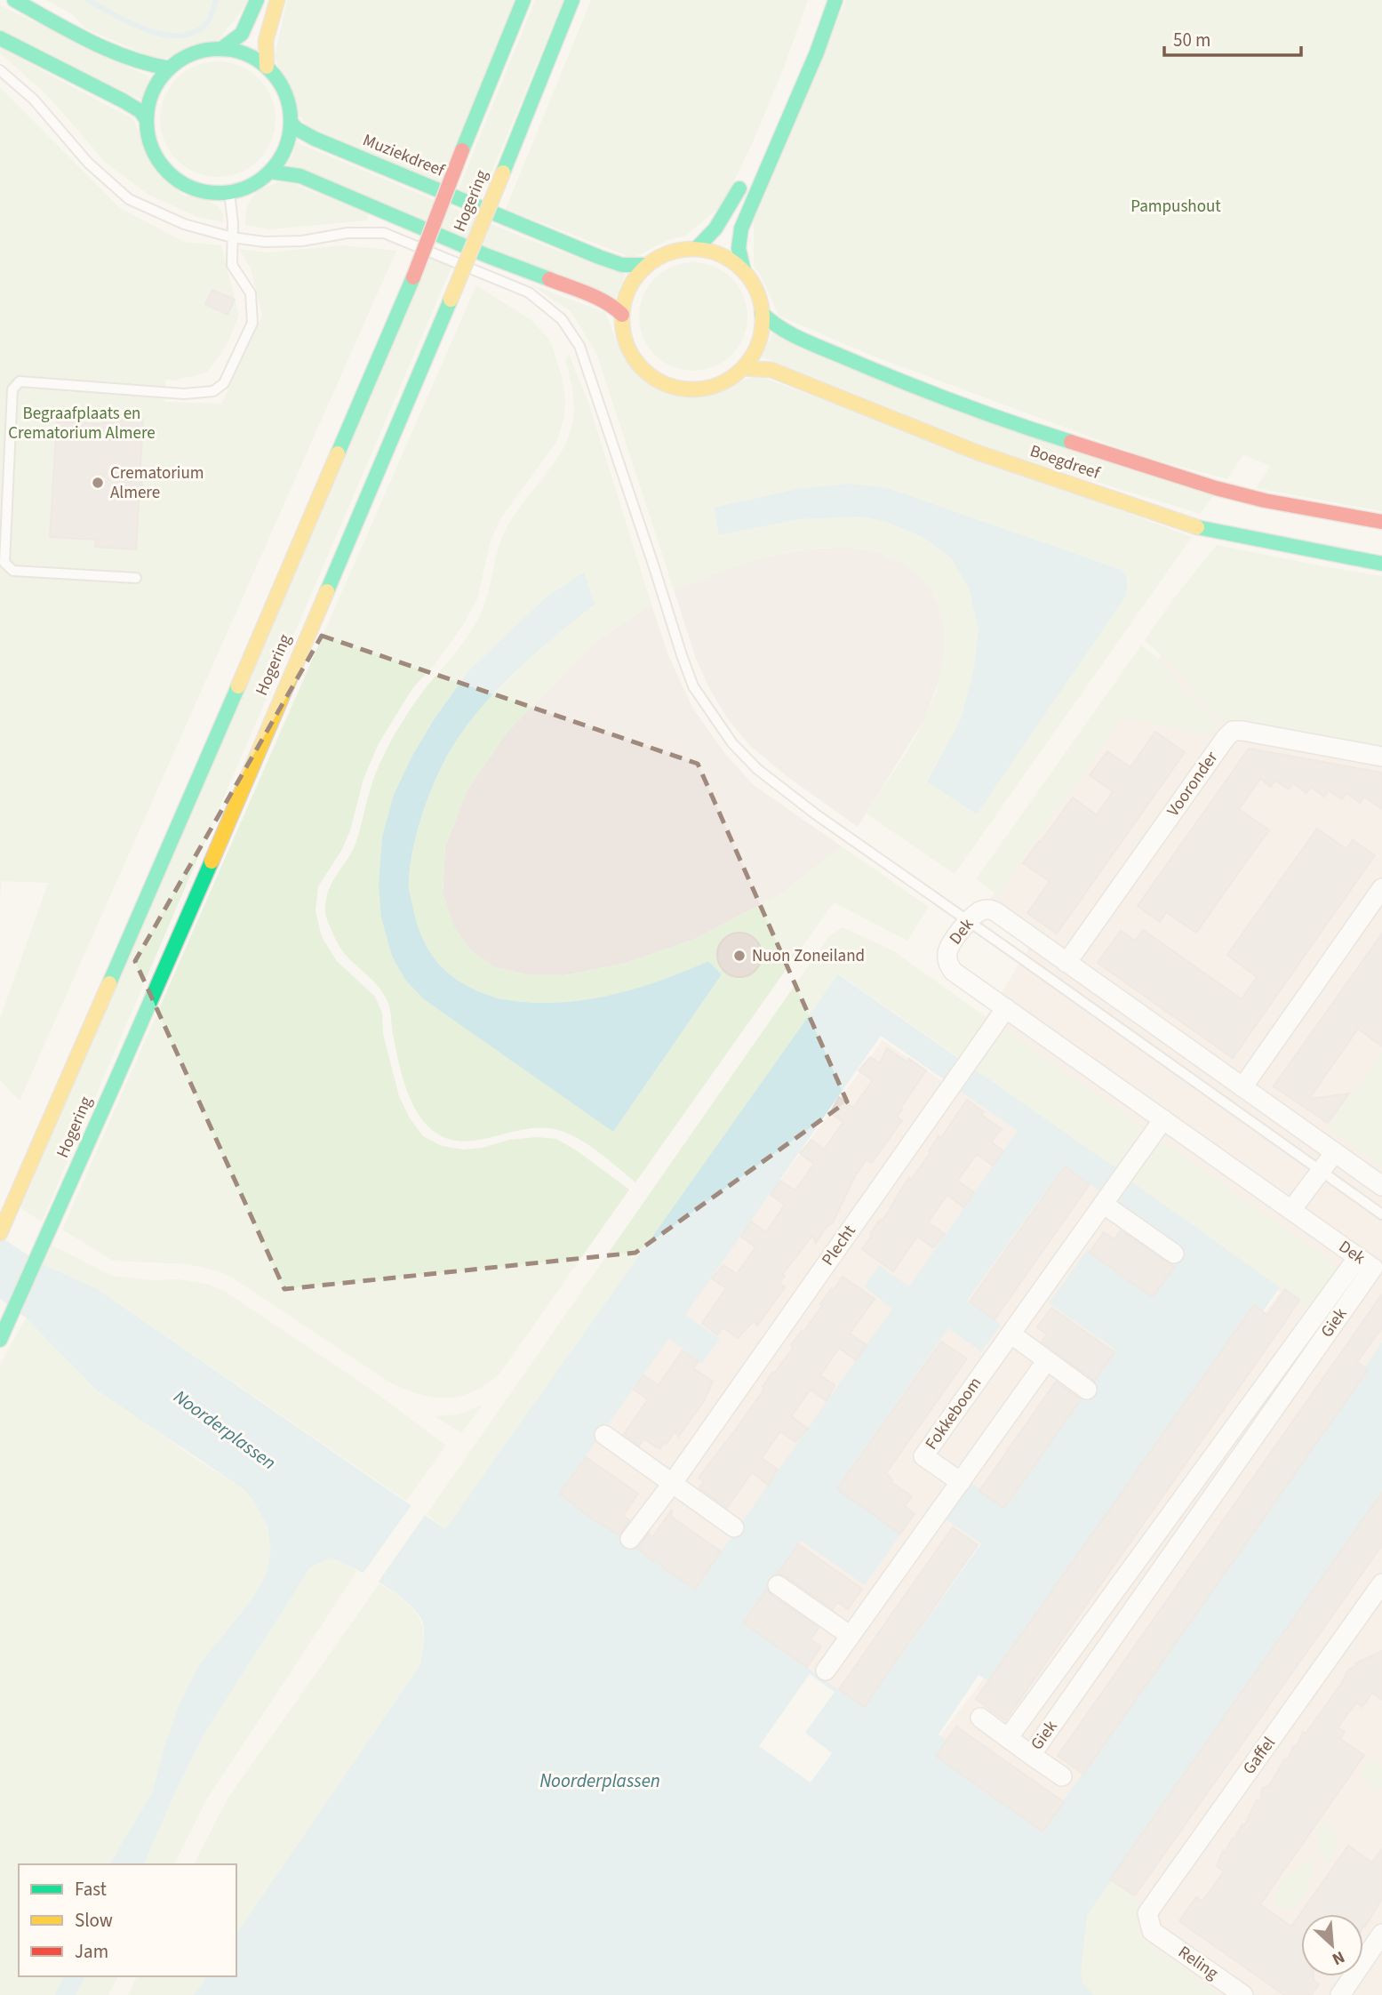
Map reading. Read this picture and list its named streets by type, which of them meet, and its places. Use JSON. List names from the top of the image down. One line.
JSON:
{"streets":{"main road":["Muziekdreef","Hogering","Boegdreef"],"street":["Vooronder","Dek","Plecht","Giek","Fokkeboom","Gaffel","Reling"]},"crossings":[["Muziekdreef","Boegdreef"],["Vooronder","Dek"],["Dek","Plecht"],["Dek","Giek"],["Dek","Fokkeboom"],["Gaffel","Reling"]],"water":["Noorderplassen"],"parks":["Pampushout","Begraafplaats en Crematorium Almere"],"places":["Crematorium Almere","Nuon Zoneiland"],"legend":["Fast","Slow","Jam"],"scale_bar":"50 m","north":"bottom right"}
